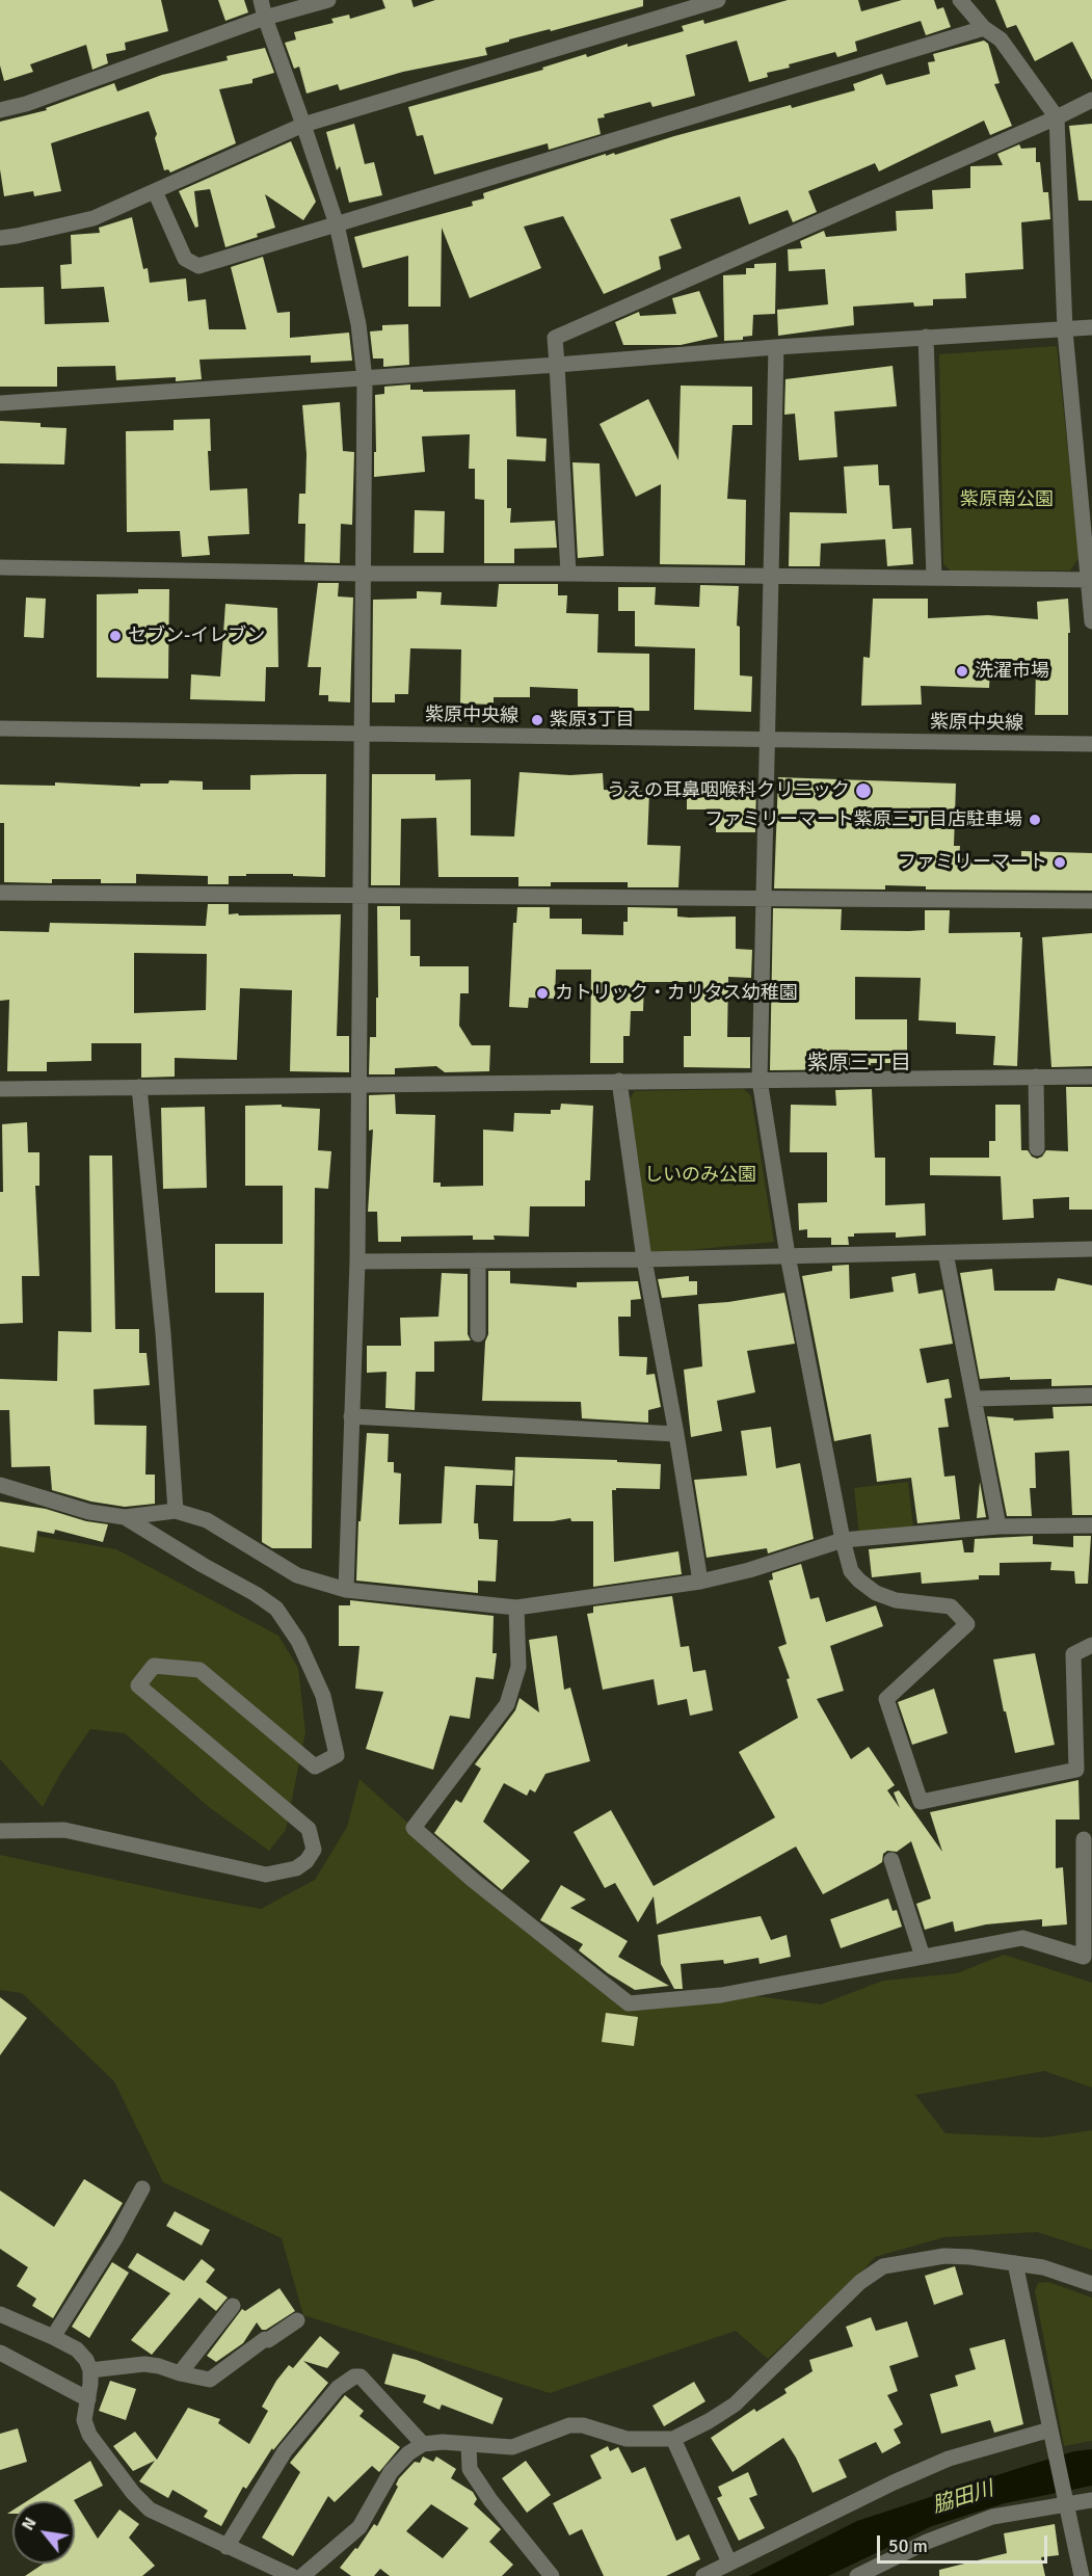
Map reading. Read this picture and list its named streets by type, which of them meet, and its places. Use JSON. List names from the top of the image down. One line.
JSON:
{"streets":{"street":["紫原中央線"]},"districts":["紫原三丁目"],"water":["脇田川"],"parks":["紫原南公園","しいのみ公園"],"places":["セブン-イレブン","洗濯市場","紫原3丁目","うえの耳鼻咽喉科クリニック","ファミリーマート紫原三丁目店駐車場","ファミリーマート","カトリック・カリタス幼稚園"],"scale_bar":"50 m","north":"top left"}
